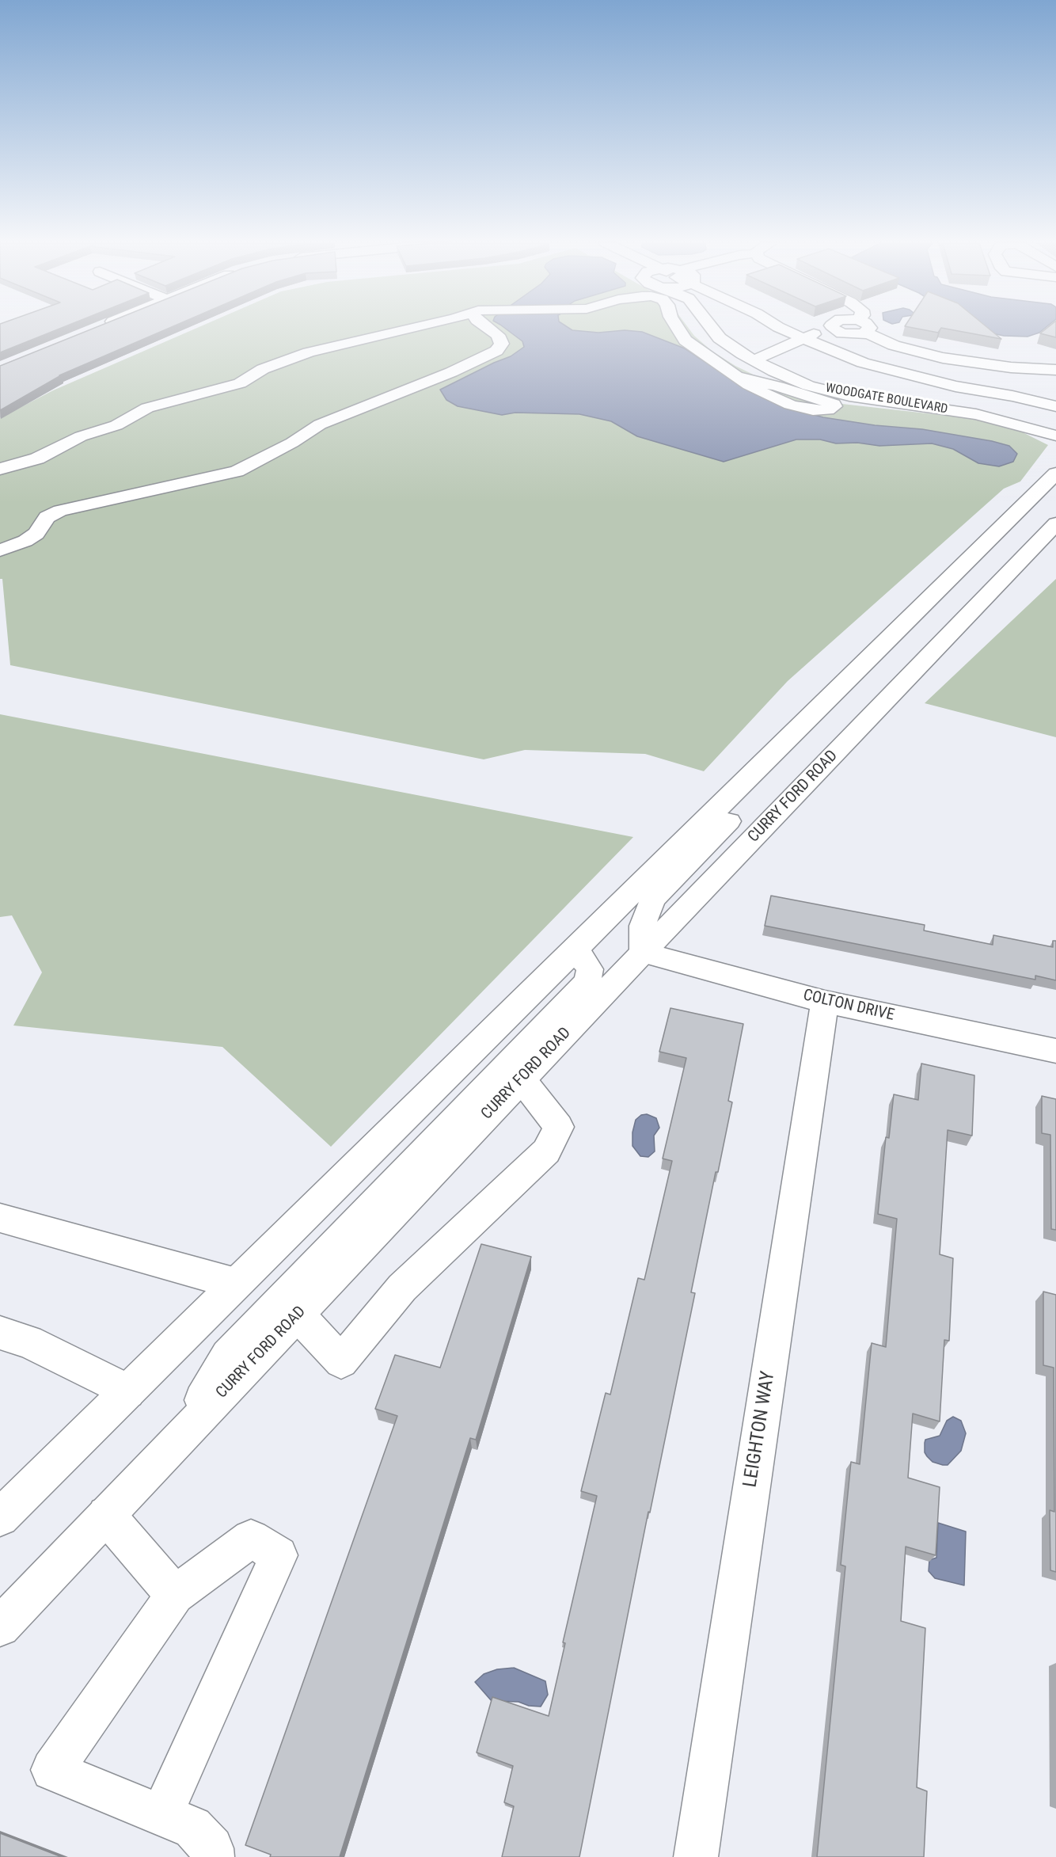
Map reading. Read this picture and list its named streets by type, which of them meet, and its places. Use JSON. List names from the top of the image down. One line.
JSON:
{"streets":{"main road":["WOODGATE BOULEVARD","CURRY FORD ROAD","COLTON DRIVE","LEIGHTON WAY"]},"crossings":[["CURRY FORD ROAD","COLTON DRIVE"],["COLTON DRIVE","LEIGHTON WAY"]]}
